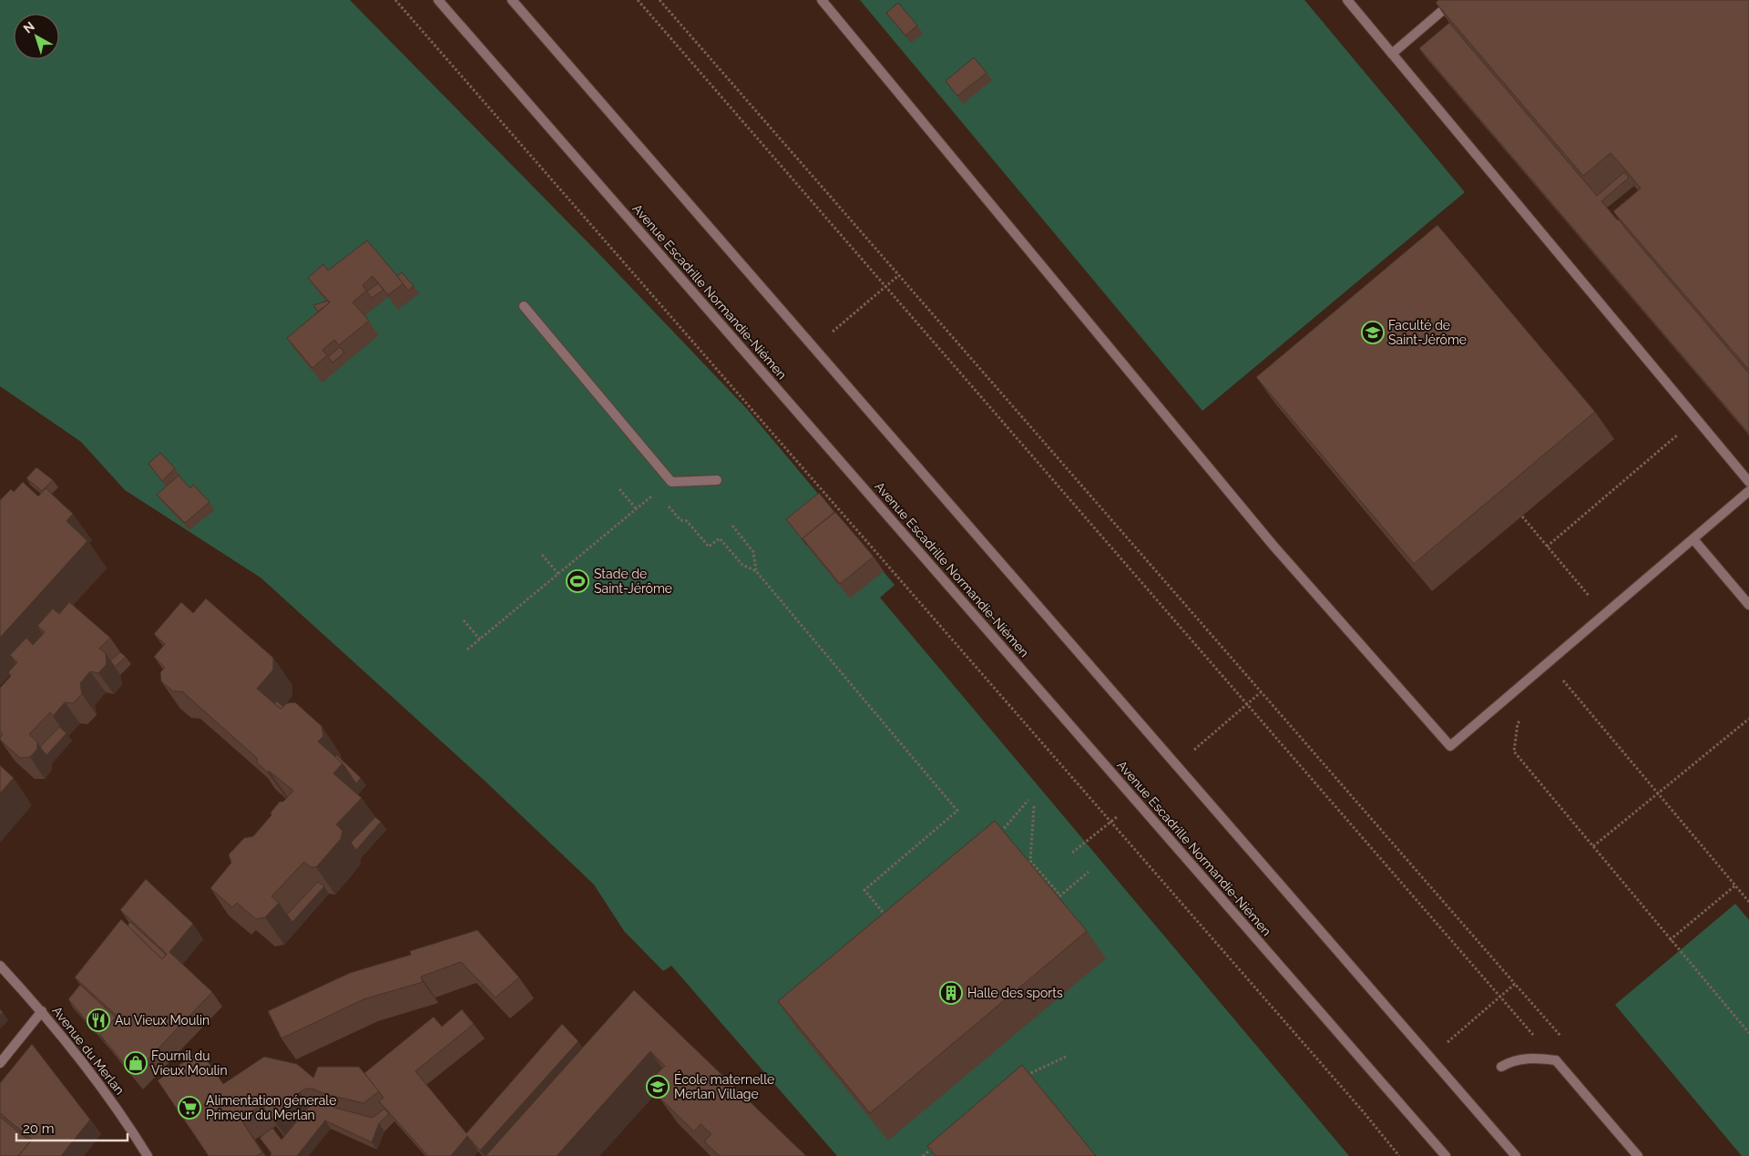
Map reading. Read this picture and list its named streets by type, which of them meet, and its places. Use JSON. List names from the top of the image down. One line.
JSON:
{"streets":{"street":["Avenue Escadrille Normandie-Niémen","Avenue du Merlan"]},"places":{"school or university":["Faculté de Saint-Jérôme","École maternelle Merlan Village"],"sports":["Stade de Saint-Jérôme"],"building":["Halle des sports"],"restaurant":["Au Vieux Moulin"],"shop":["Fournil du Vieux Moulin"],"supermarket":["Alimentation génerale Primeur du Merlan"]},"scale_bar":"20 m","north":"top left"}
